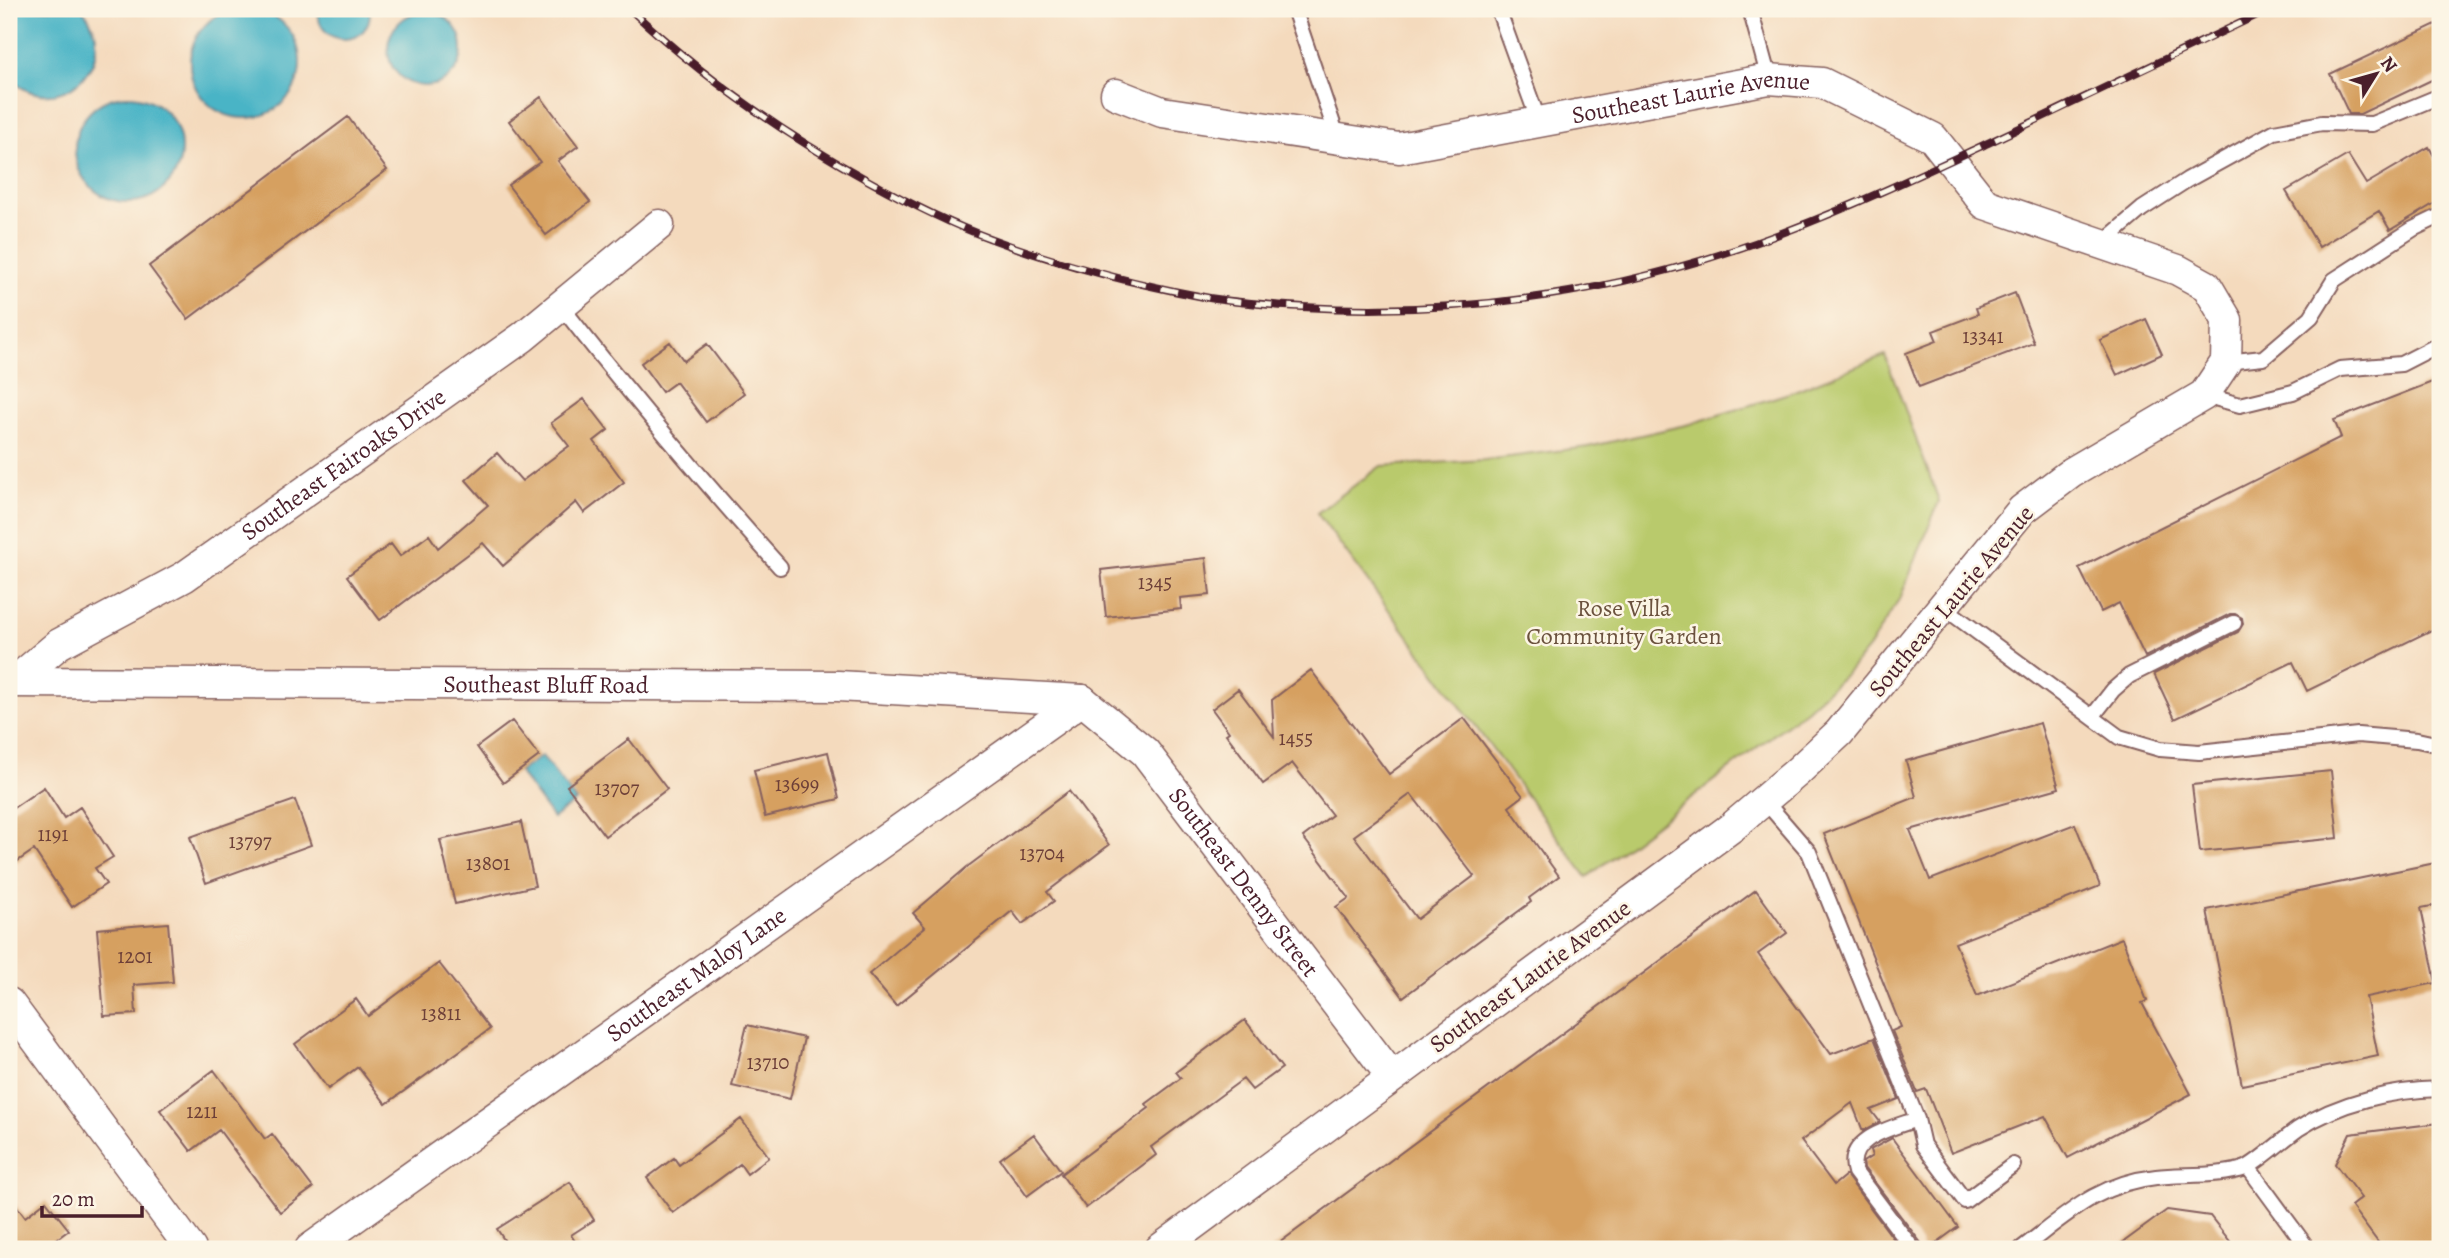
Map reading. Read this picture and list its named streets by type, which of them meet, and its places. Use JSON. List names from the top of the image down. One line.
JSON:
{"streets":{"street":["Southeast Laurie Avenue","Southeast Fairoaks Drive","Southeast Bluff Road","Southeast Denny Street","Southeast Maloy Lane"]},"crossings":[["Southeast Laurie Avenue","Southeast Denny Street"],["Southeast Fairoaks Drive","Southeast Bluff Road"],["Southeast Bluff Road","Southeast Denny Street"],["Southeast Bluff Road","Southeast Maloy Lane"],["Southeast Denny Street","Southeast Maloy Lane"]],"parks":["Rose Villa Community Garden"],"house_numbers":["13341","1345","1455","13699","13707","1191","13797","13704","13801","1201","13811","13710","1211"],"scale_bar":"20 m","north":"top right"}
